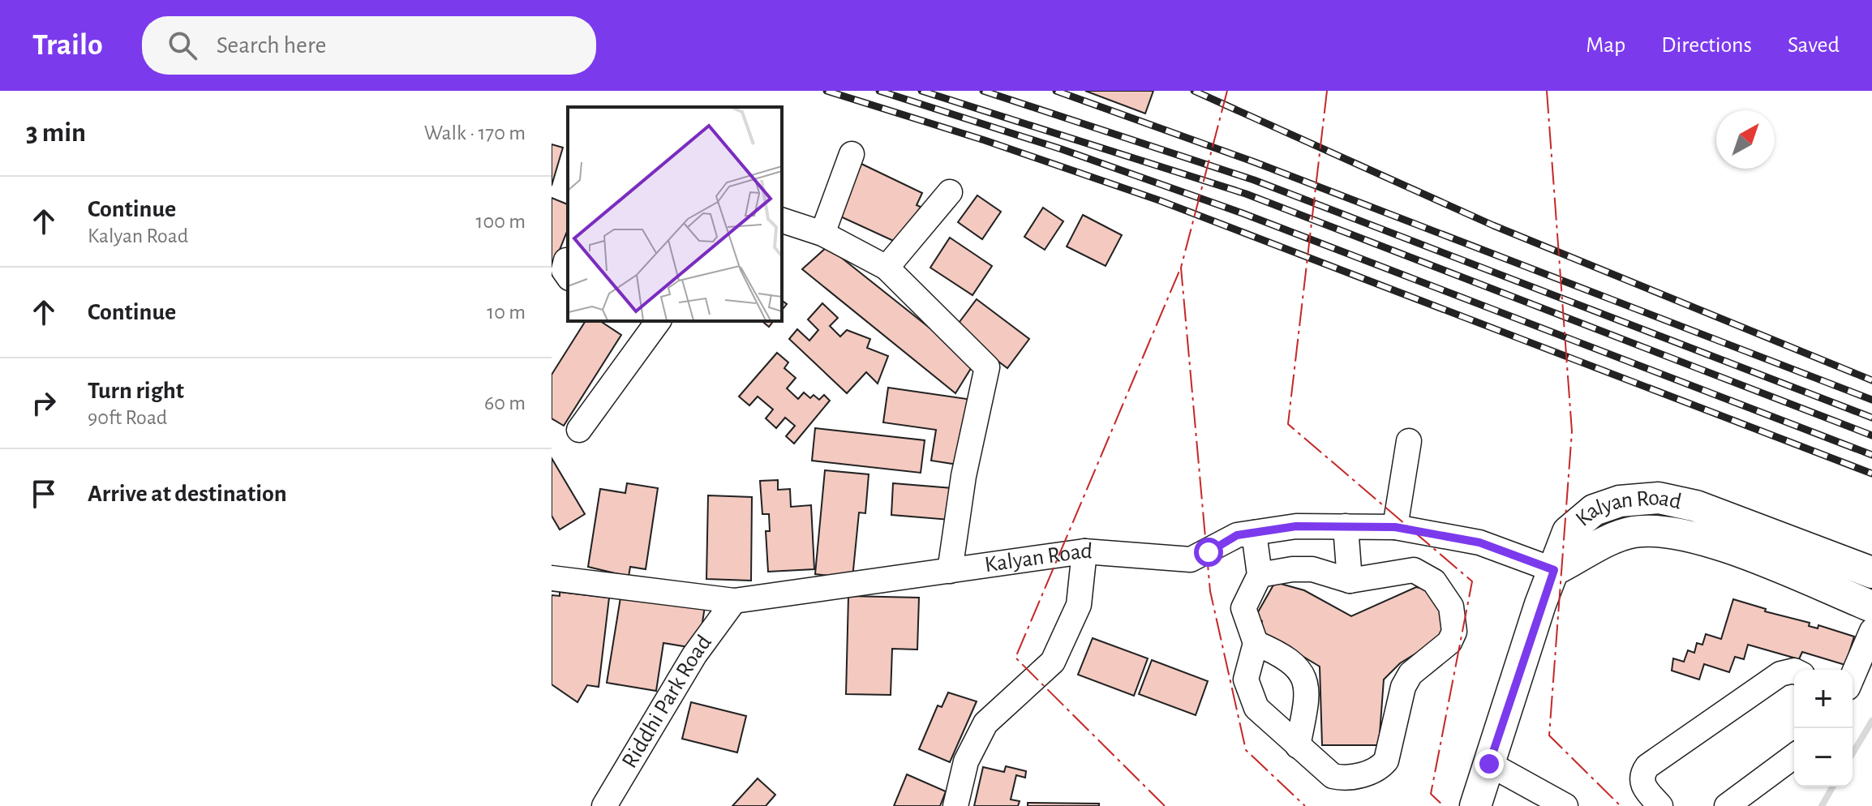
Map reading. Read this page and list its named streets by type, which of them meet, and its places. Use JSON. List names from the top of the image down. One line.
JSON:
{"streets":{"main road":["Kalyan Road"],"street":["Riddhi Park Road"]},"crossings":[["Kalyan Road","Riddhi Park Road"]],"north":"top right","page":{"header":"Trailo","search":"Search here","nav":["Map","Directions","Saved"],"heading":["3 min","Walk · 170 m"],"list":[["Continue","Kalyan Road","100 m"],["Continue","10 m"],["Turn right","90ft Road","60 m"],"Arrive at destination"],"map_buttons":["+","−"]}}
